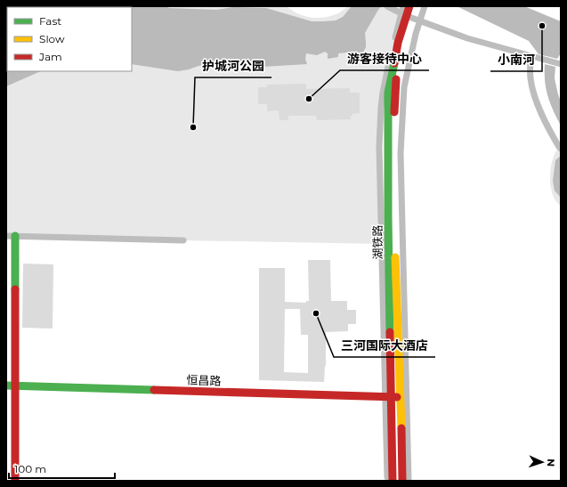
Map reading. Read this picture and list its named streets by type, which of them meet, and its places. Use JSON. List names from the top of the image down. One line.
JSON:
{"streets":{"main road":["湖铁路","恒昌路"]},"crossings":[["湖铁路","恒昌路"]],"places":["小南河","游客接待中心","护城河公园","三河国际大酒店"],"legend":["Fast","Slow","Jam"],"scale_bar":"100 m","north":"right"}
